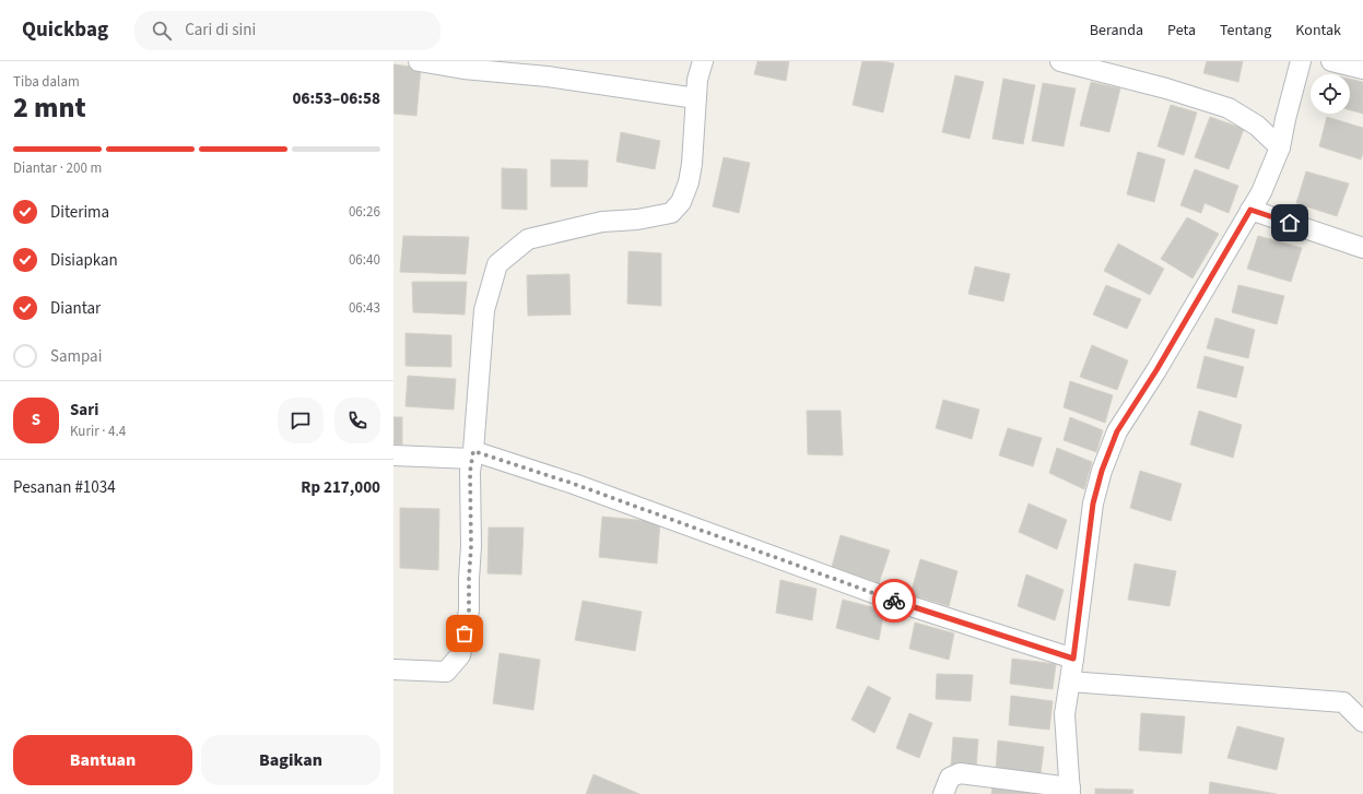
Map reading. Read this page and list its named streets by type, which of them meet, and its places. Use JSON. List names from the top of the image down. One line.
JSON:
{"page":{"header":"Quickbag","search":"Cari di sini","nav":["Beranda","Peta","Tentang","Kontak"],"heading":["2 mnt","Tiba dalam","06:53–06:58"],"panel":["Sari","Kurir · 4.4","Pesanan #1034","Rp 217,000"],"bar":"Diantar · 200 m","list":[["Diterima","06:26"],["Disiapkan","06:40"],["Diantar","06:43"],"Sampai"],"round":"S","buttons":["Bantuan","Bagikan"]}}
